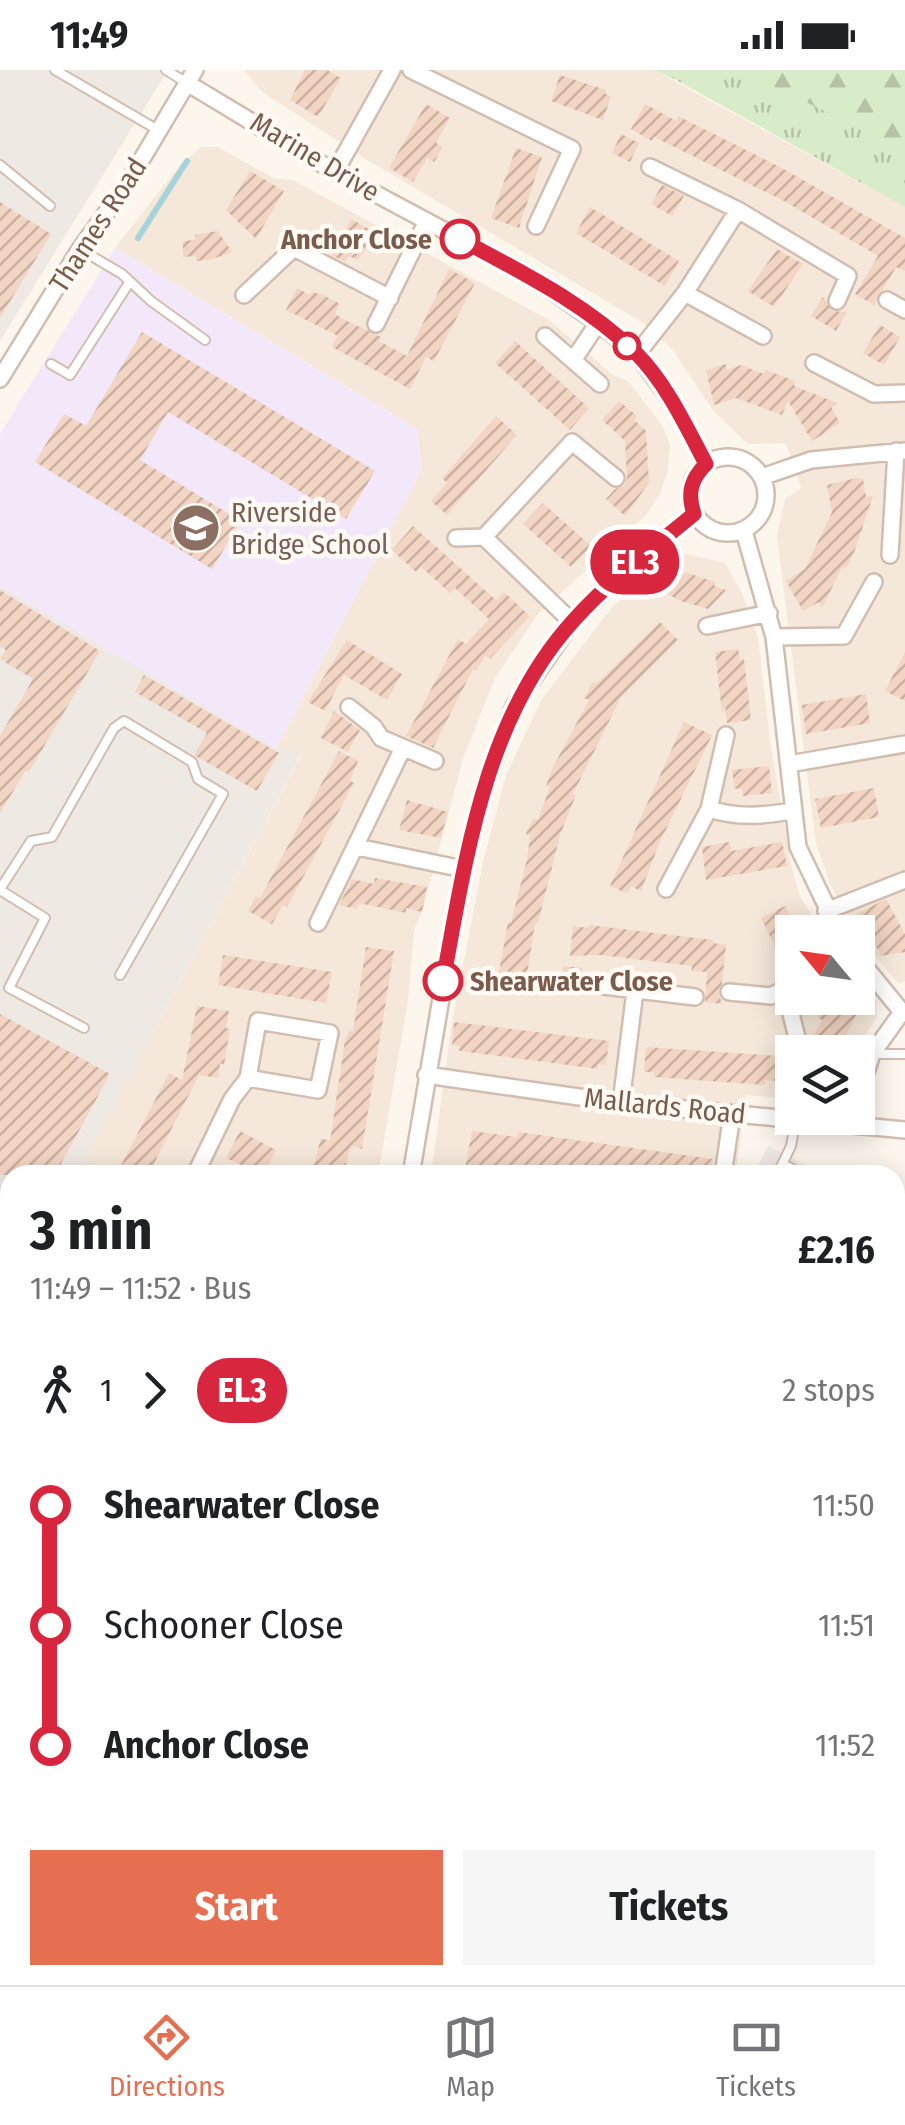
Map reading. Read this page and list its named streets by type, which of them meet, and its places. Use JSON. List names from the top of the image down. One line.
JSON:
{"streets":{"street":["Marine Drive","Thames Road","Mallards Road"]},"crossings":[["Marine Drive","Thames Road"]],"places":{"other":["Anchor Close","Shearwater Close"],"school or university":["Riverside Bridge School"]},"lines":["bus line EL3"],"north":"top left","page":{"status":"11:49","on_map":"EL3","heading":["3 min","11:49 – 11:52 · Bus","£2.16"],"legs":["1","EL3","2 stops"],"list":[{"name":"Shearwater Close","value":"11:50"},{"name":"Schooner Close","value":"11:51"},{"name":"Anchor Close","value":"11:52"}],"buttons":["Start","Tickets"],"tabs":["Directions","Map","Tickets"]}}
